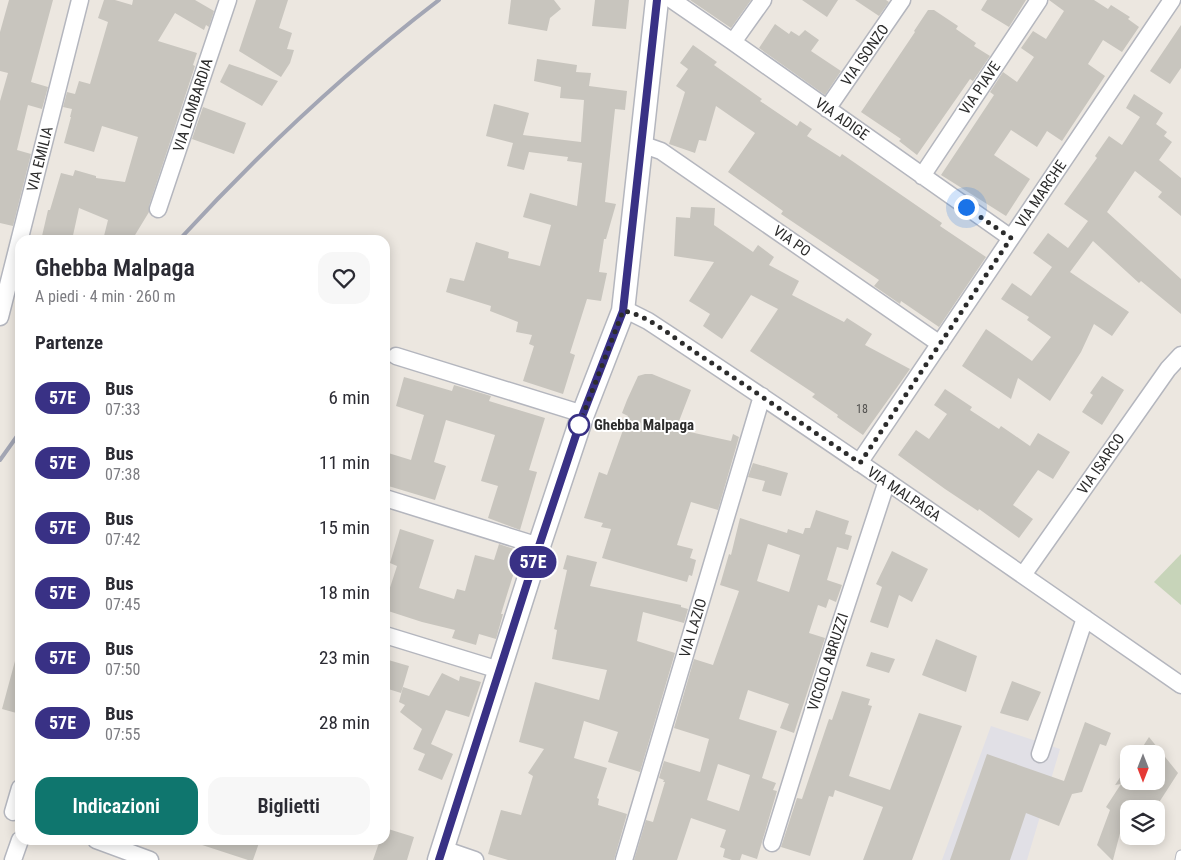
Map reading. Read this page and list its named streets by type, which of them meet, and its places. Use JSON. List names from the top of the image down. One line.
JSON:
{"streets":{"street":["VIA ISONZO","VIA PIAVE","VIA LOMBARDIA","VIA ADIGE","VIA EMILIA","VIA MARCHE","VIA PO","VIA ISARCO","VIA MALPAGA","VIA LAZIO","VICOLO ABRUZZI"]},"crossings":[["VIA ISONZO","VIA ADIGE"],["VIA PIAVE","VIA ADIGE"],["VIA ADIGE","VIA MARCHE"],["VIA MARCHE","VIA PO"],["VIA MARCHE","VIA MALPAGA"],["VIA ISARCO","VIA MALPAGA"],["VIA MALPAGA","VIA LAZIO"],["VIA MALPAGA","VICOLO ABRUZZI"]],"places":["Ghebba Malpaga"],"lines":["bus line 57E"],"house_numbers":["18"],"north":"bottom","page":{"on_map":"57E","heading":[["Ghebba Malpaga","A piedi · 4 min · 260 m"],"Partenze"],"list":[{"mark":"57E","name":"Bus","note":"07:33","value":"6 min"},{"mark":"57E","name":"Bus","note":"07:38","value":"11 min"},{"mark":"57E","name":"Bus","note":"07:42","value":"15 min"},{"mark":"57E","name":"Bus","note":"07:45","value":"18 min"},{"mark":"57E","name":"Bus","note":"07:50","value":"23 min"},{"mark":"57E","name":"Bus","note":"07:55","value":"28 min"}],"buttons":["Indicazioni","Biglietti"]}}
